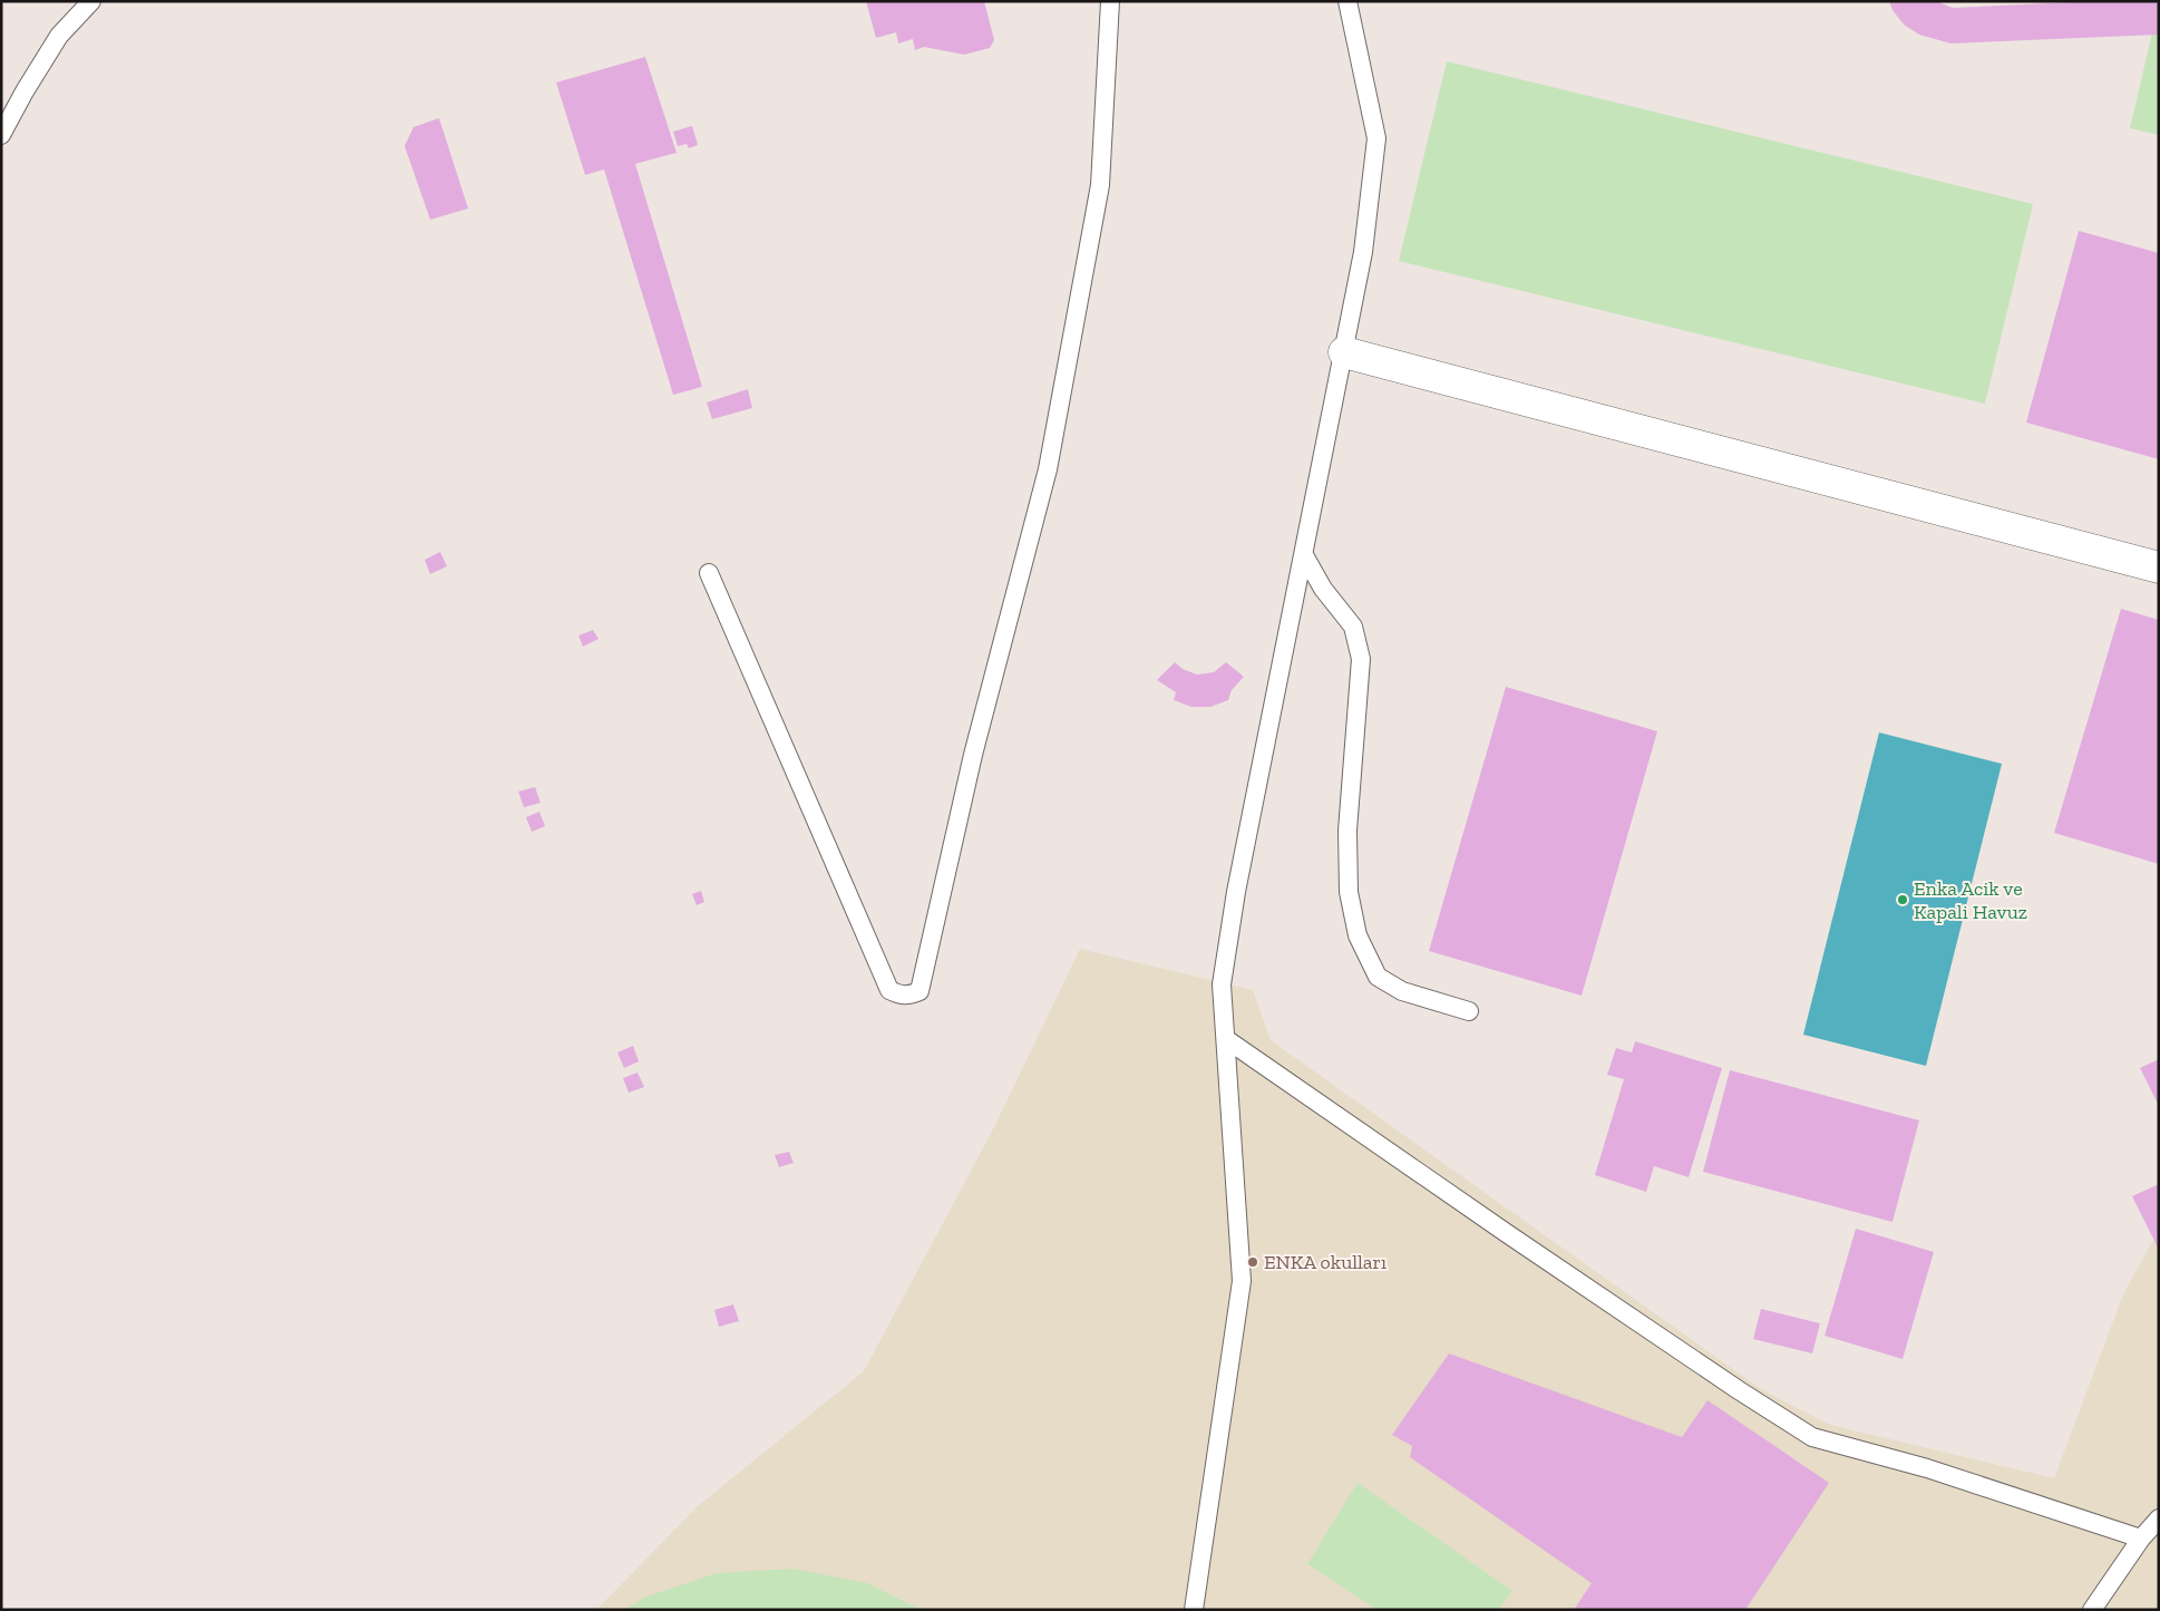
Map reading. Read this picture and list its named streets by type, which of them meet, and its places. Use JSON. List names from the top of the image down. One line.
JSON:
{"places":["Enka Acik ve Kapali Havuz","ENKA okulları"]}
